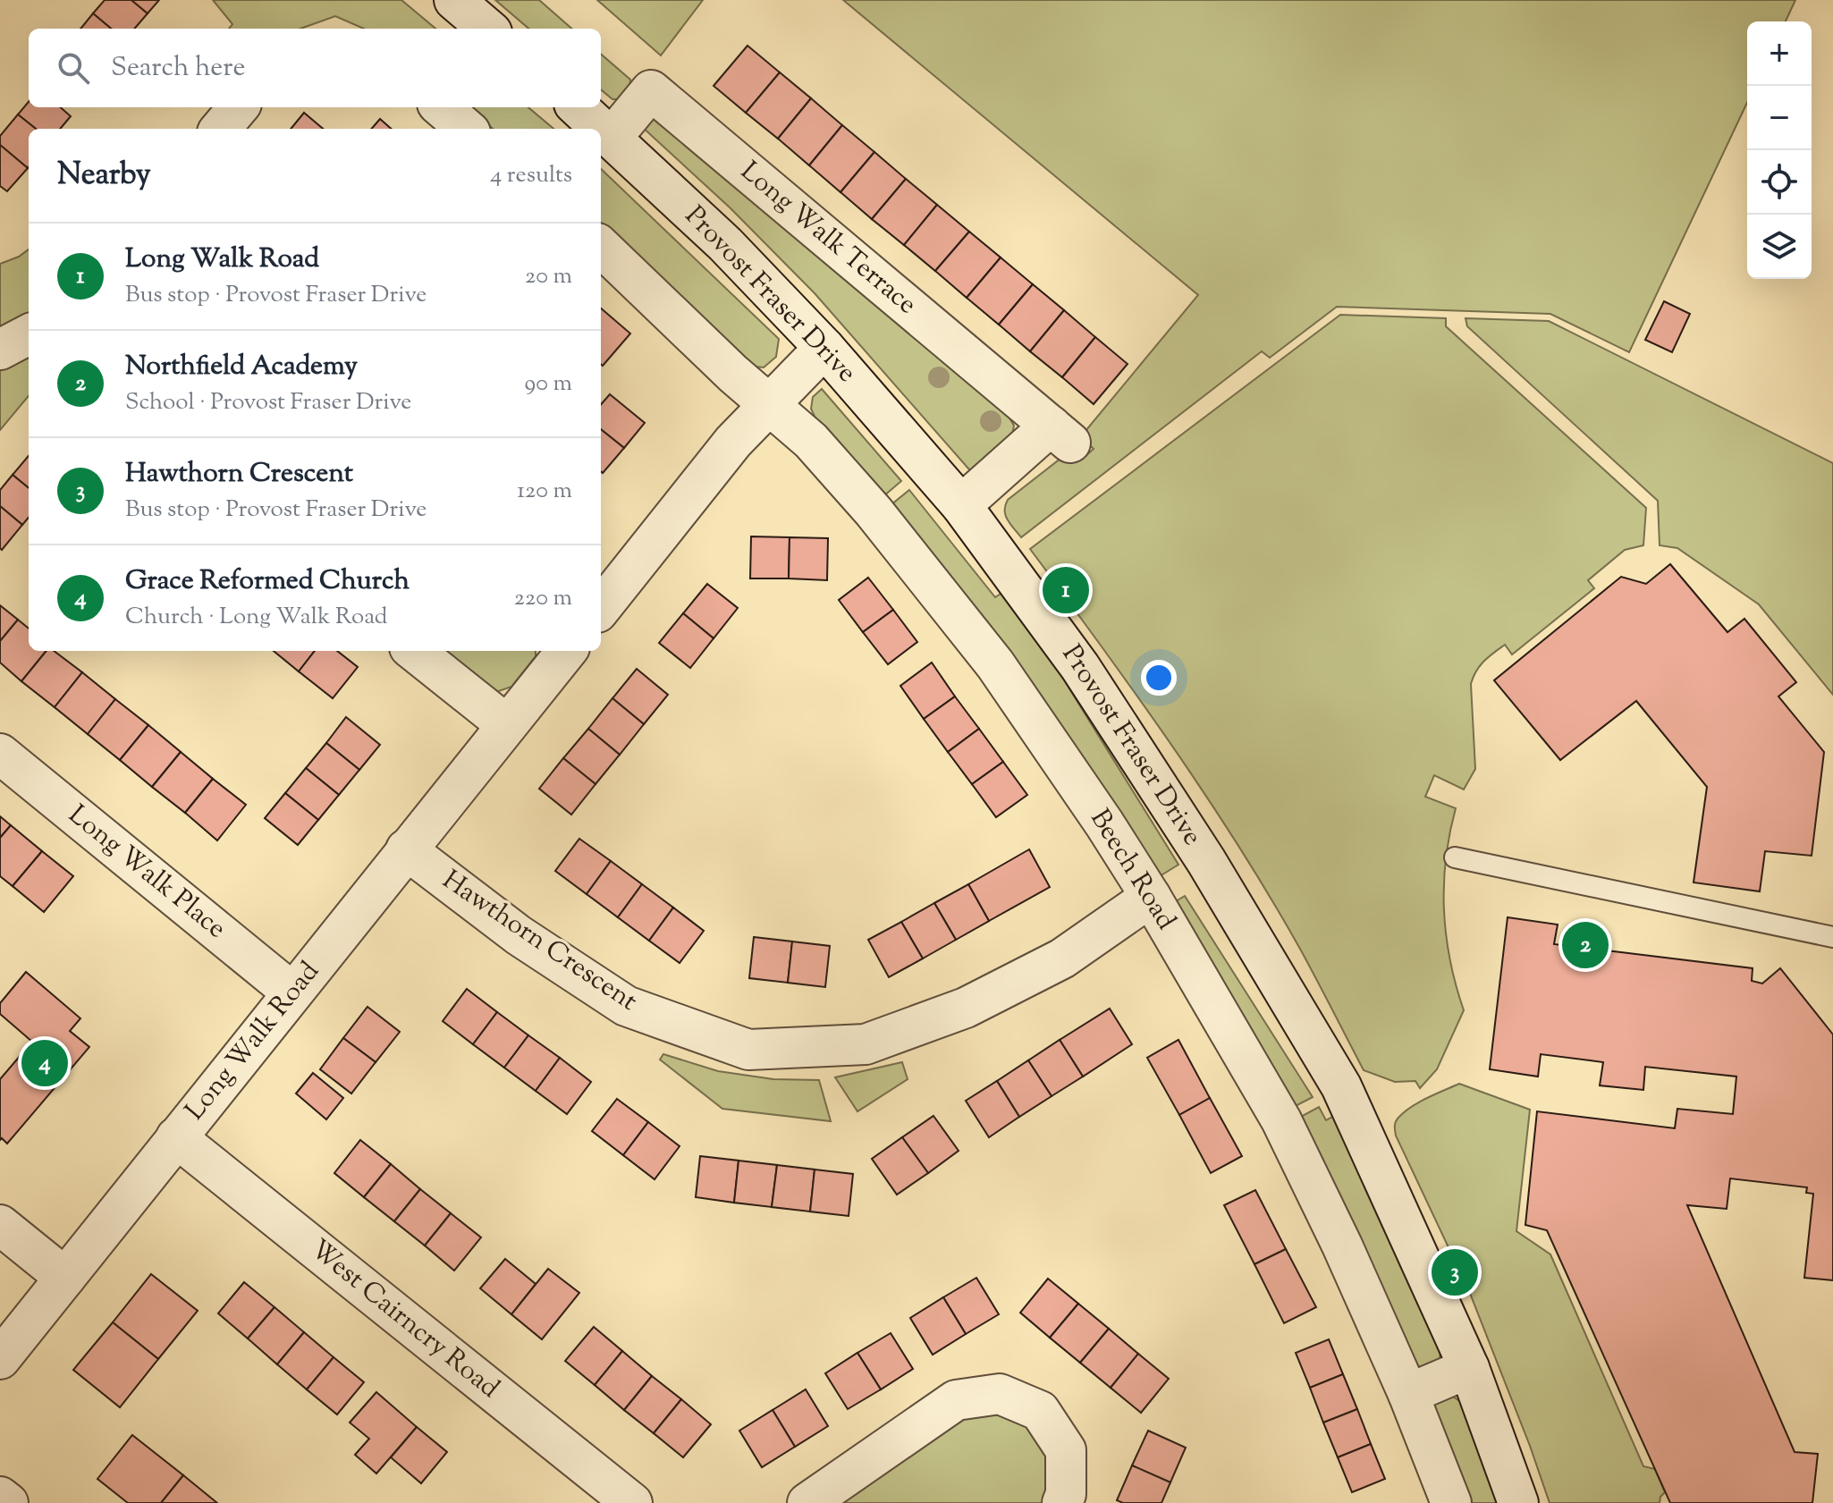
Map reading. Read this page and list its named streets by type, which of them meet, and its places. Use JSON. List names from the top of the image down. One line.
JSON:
{"streets":{"street":["Long Walk Terrace","Provost Fraser Drive","Beech Road","Long Walk Place","Hawthorn Crescent","Long Walk Road","West Cairncry Road"]},"crossings":[["Long Walk Terrace","Provost Fraser Drive"],["Beech Road","Hawthorn Crescent"],["Long Walk Place","Long Walk Road"],["Hawthorn Crescent","Long Walk Road"],["Long Walk Road","West Cairncry Road"]],"page":{"map_buttons":["+","−"],"search":"Search here","heading":["Nearby","4 results"],"list":[{"mark":"1","name":"Long Walk Road","note":"Bus stop · Provost Fraser Drive","value":"20 m"},{"mark":"2","name":"Northfield Academy","note":"School · Provost Fraser Drive","value":"90 m"},{"mark":"3","name":"Hawthorn Crescent","note":"Bus stop · Provost Fraser Drive","value":"120 m"},{"mark":"4","name":"Grace Reformed Church","note":"Church · Long Walk Road","value":"220 m"}],"pins":["1","2","4","3"]}}
